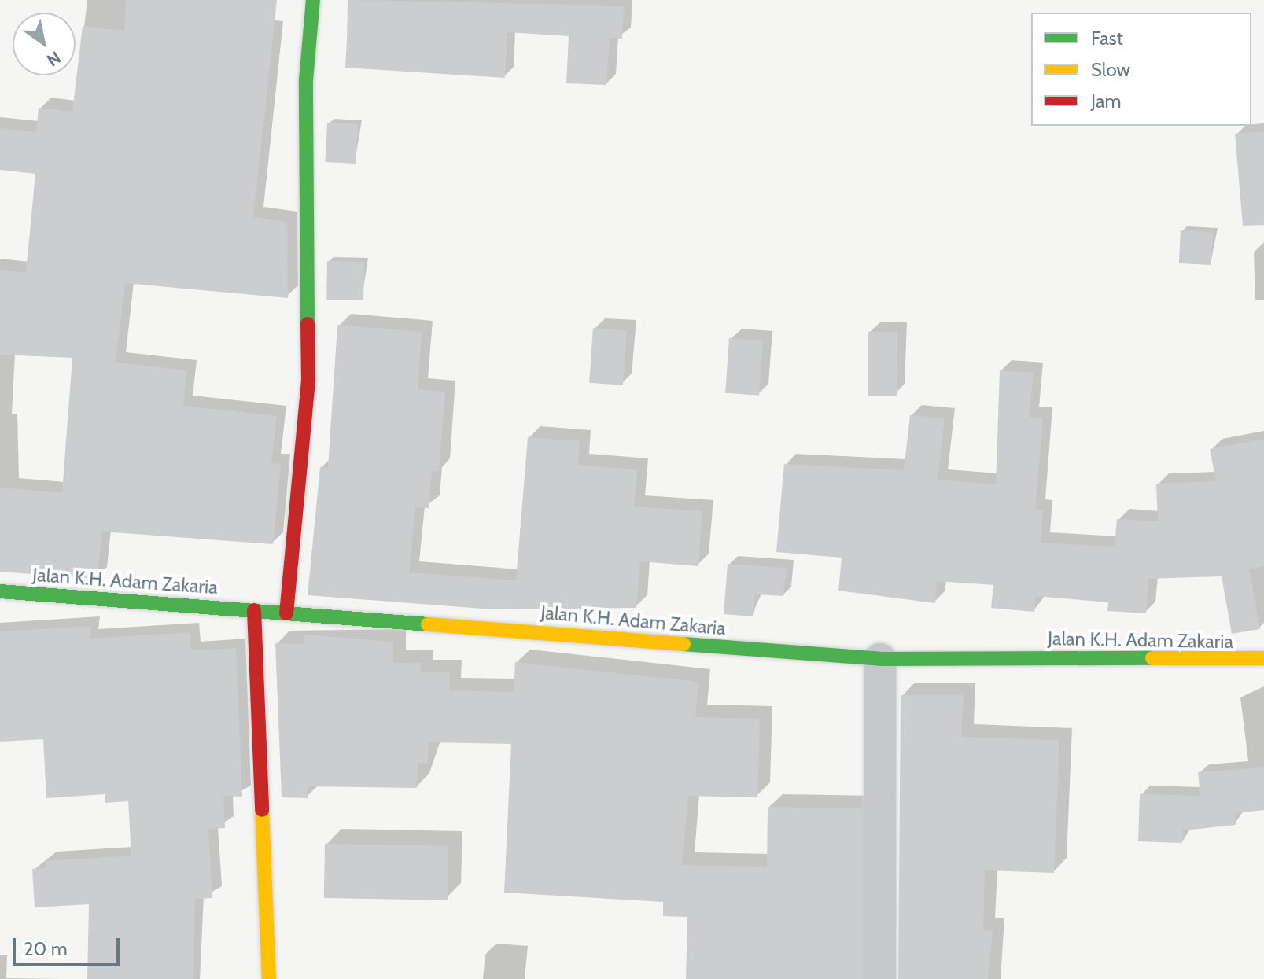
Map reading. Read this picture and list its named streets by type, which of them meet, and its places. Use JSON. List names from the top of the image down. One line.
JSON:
{"streets":{"street":["Jalan K.H. Adam Zakaria"]},"legend":["Fast","Slow","Jam"],"scale_bar":"20 m","north":"bottom right"}
